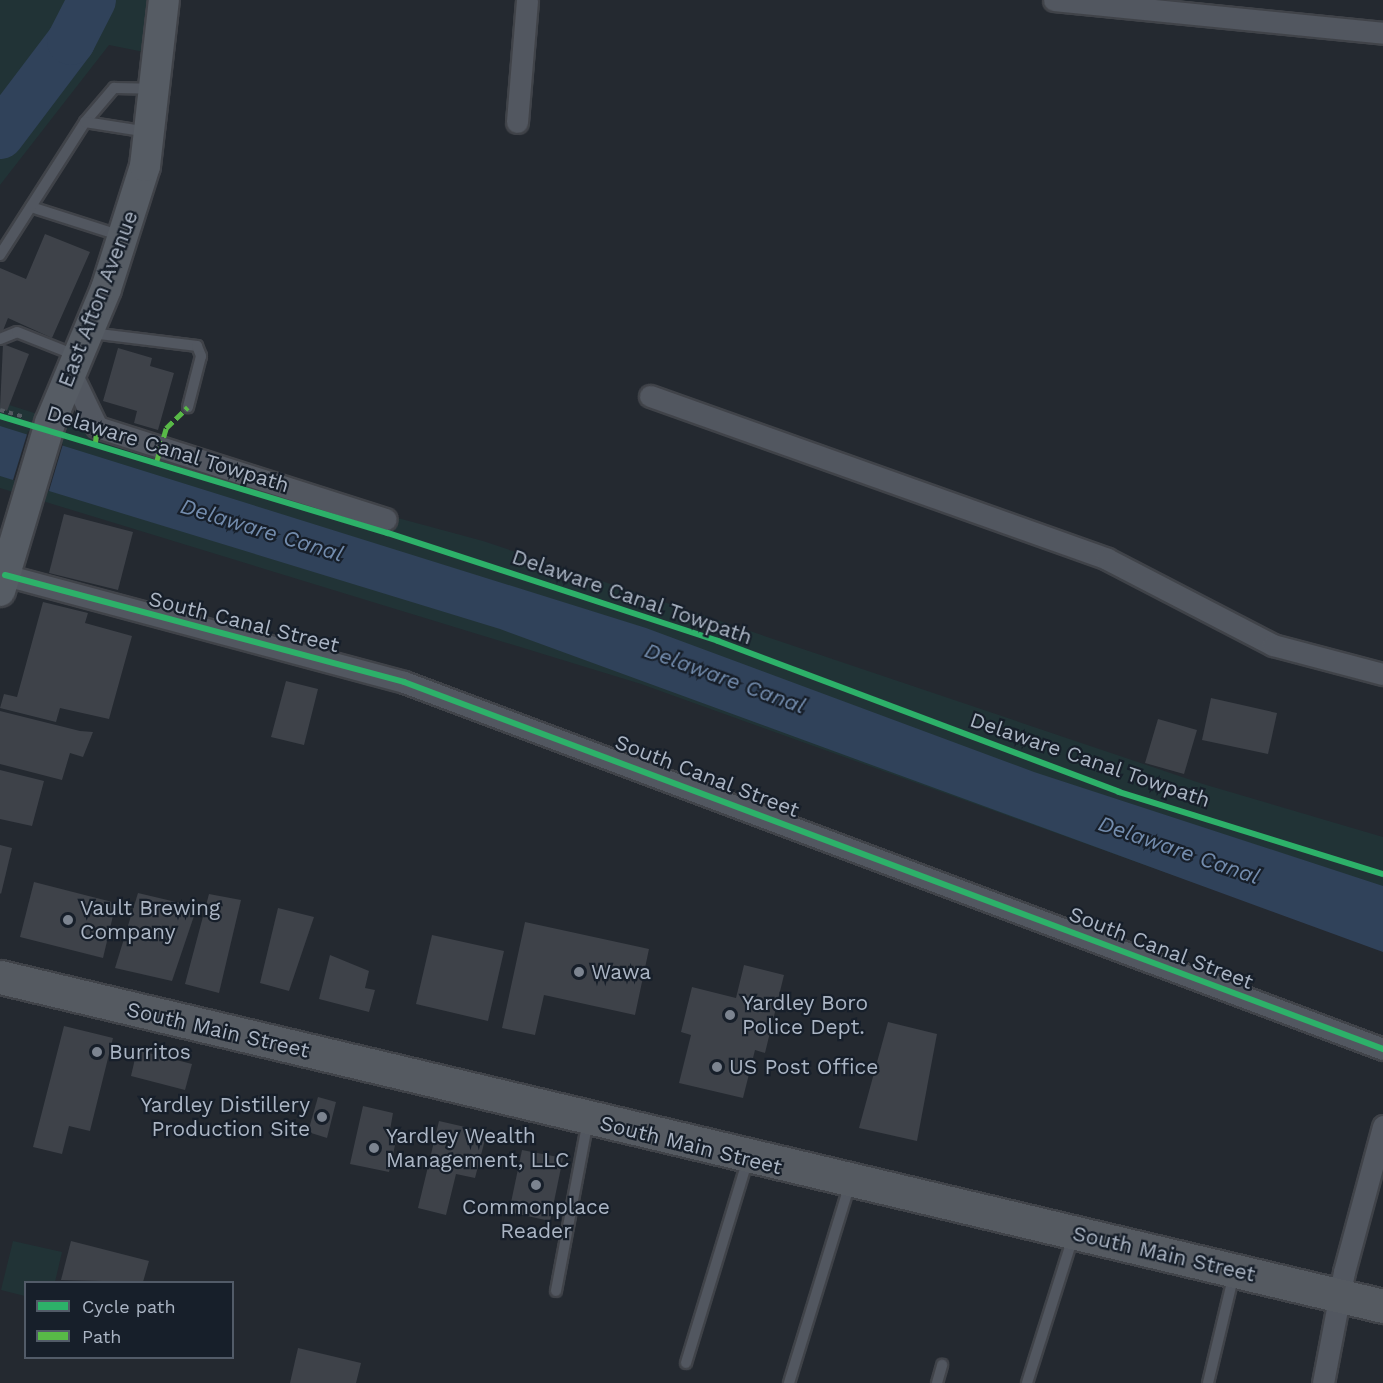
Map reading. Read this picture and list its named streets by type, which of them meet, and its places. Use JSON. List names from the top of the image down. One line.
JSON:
{"streets":{"main road":["East Afton Avenue","South Main Street"],"street":["South Canal Street"],"cycle path":["Delaware Canal Towpath"]},"crossings":[["East Afton Avenue","Delaware Canal Towpath"],["East Afton Avenue","South Canal Street"]],"water":["Delaware Canal"],"places":["Vault Brewing Company","Wawa","Yardley Boro Police Dept.","Burritos","US Post Office","Yardley Distillery Production Site","Yardley Wealth Management, LLC","Commonplace Reader"],"legend":["Cycle path","Path"]}
